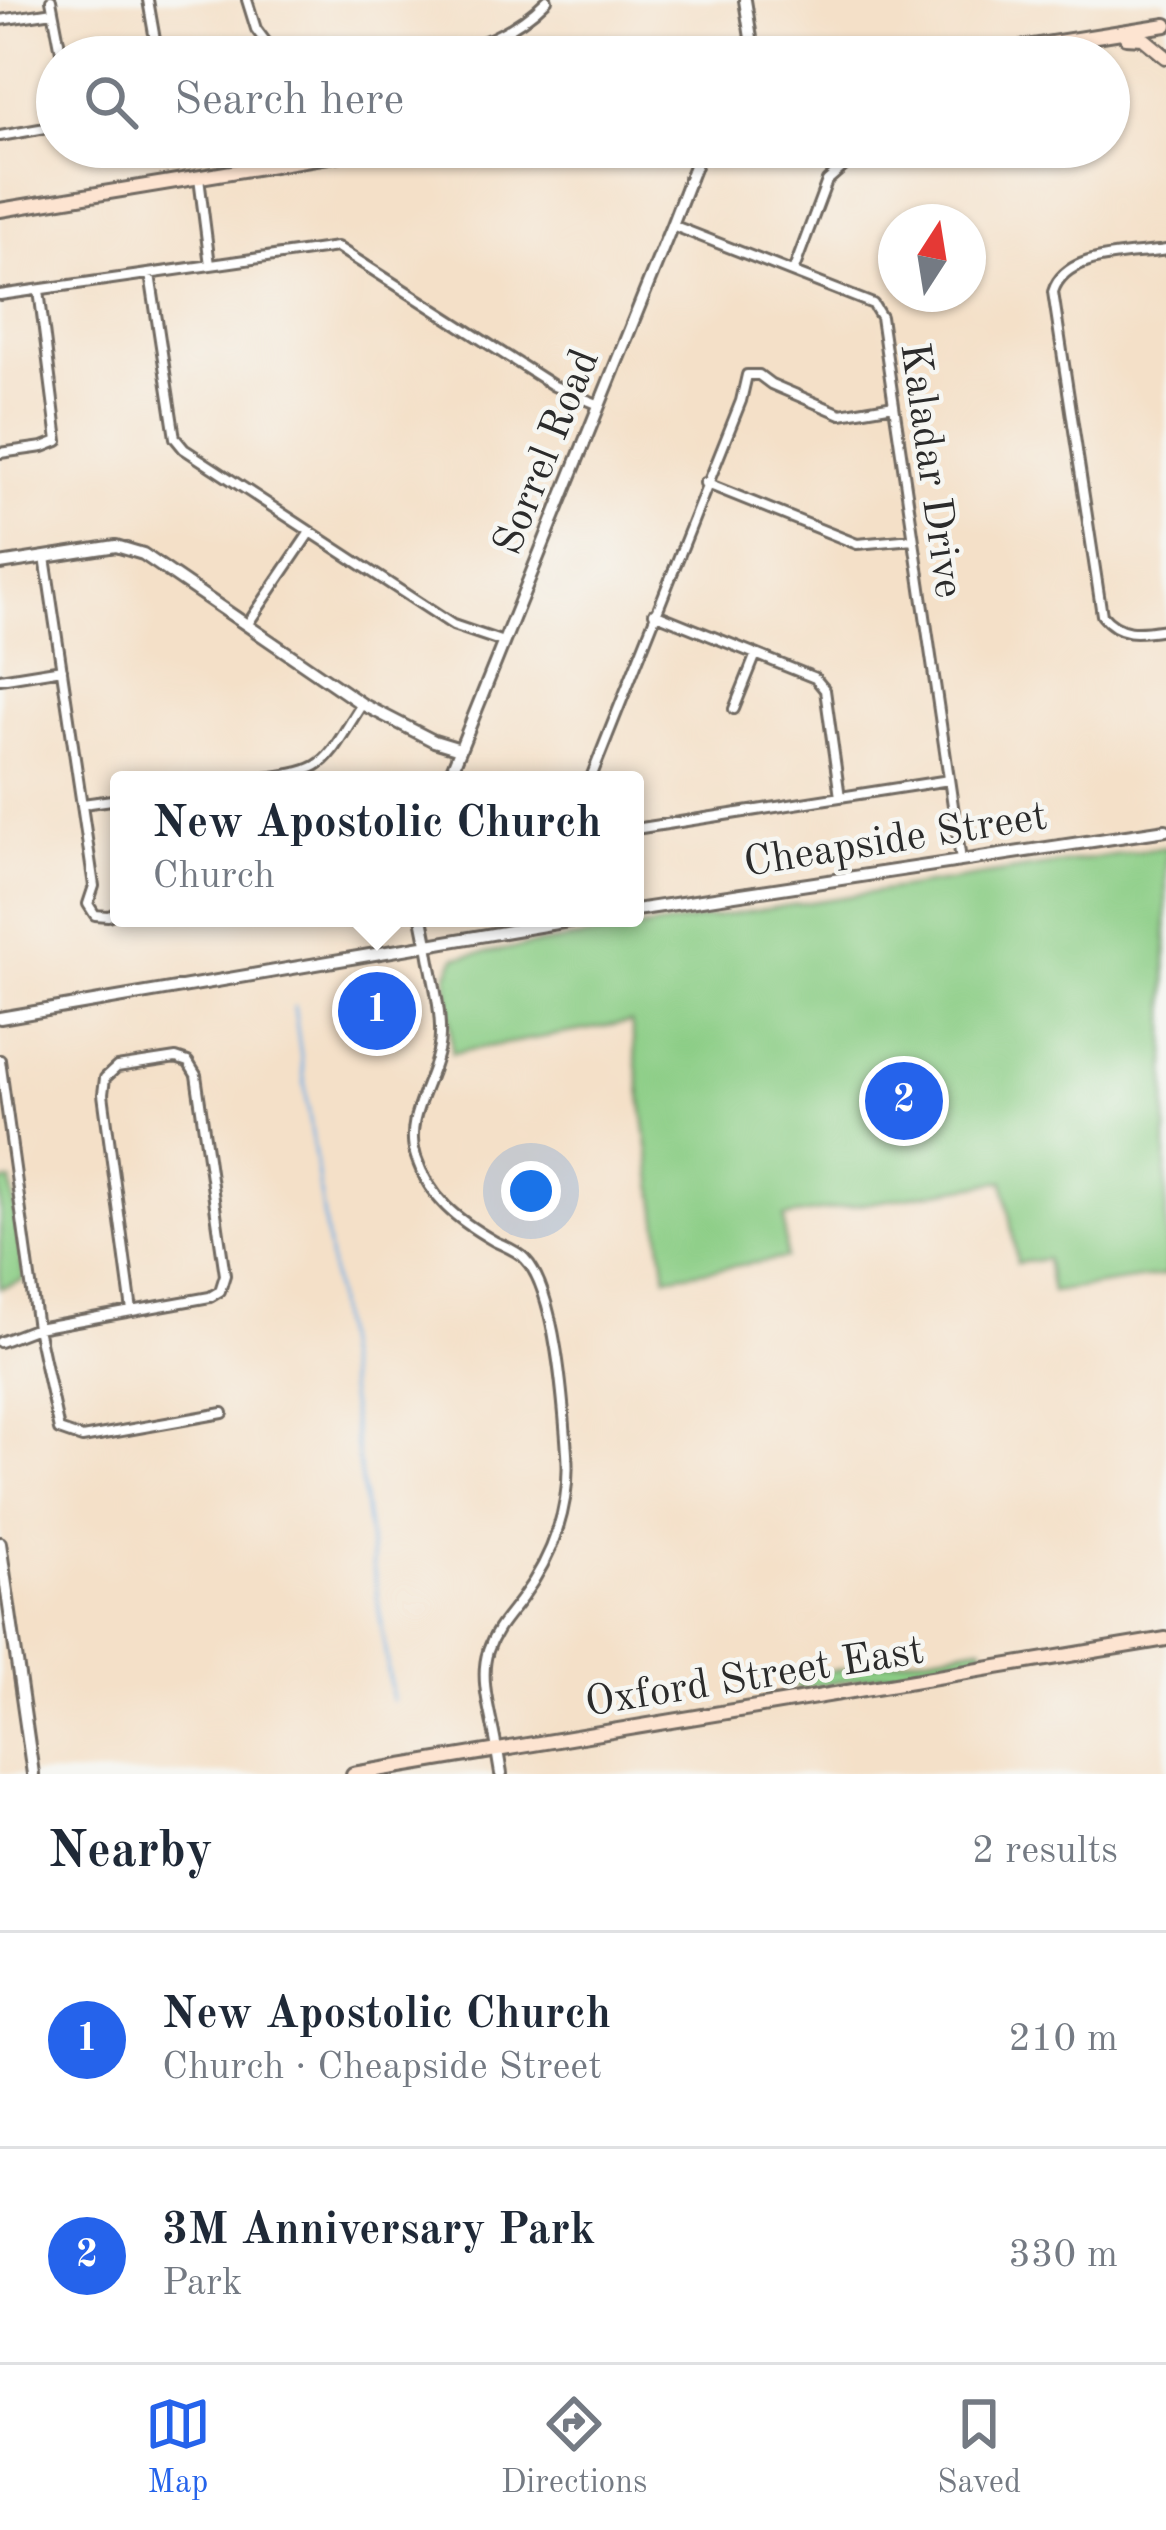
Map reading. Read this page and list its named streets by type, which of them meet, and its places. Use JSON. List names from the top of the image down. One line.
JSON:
{"streets":{"main road":["Oxford Street East"],"street":["Sorrel Road","Kaladar Drive","Cheapside Street"]},"crossings":[["Sorrel Road","Kaladar Drive"],["Kaladar Drive","Cheapside Street"]],"north":"top","page":{"search":"Search here","popup":["New Apostolic Church","Church"],"pins":["1","2"],"heading":["Nearby","2 results"],"list":[{"mark":"1","name":"New Apostolic Church","note":"Church · Cheapside Street","value":"210 m"},{"mark":"2","name":"3M Anniversary Park","note":"Park","value":"330 m"}],"nav":["Map","Directions","Saved"]}}
